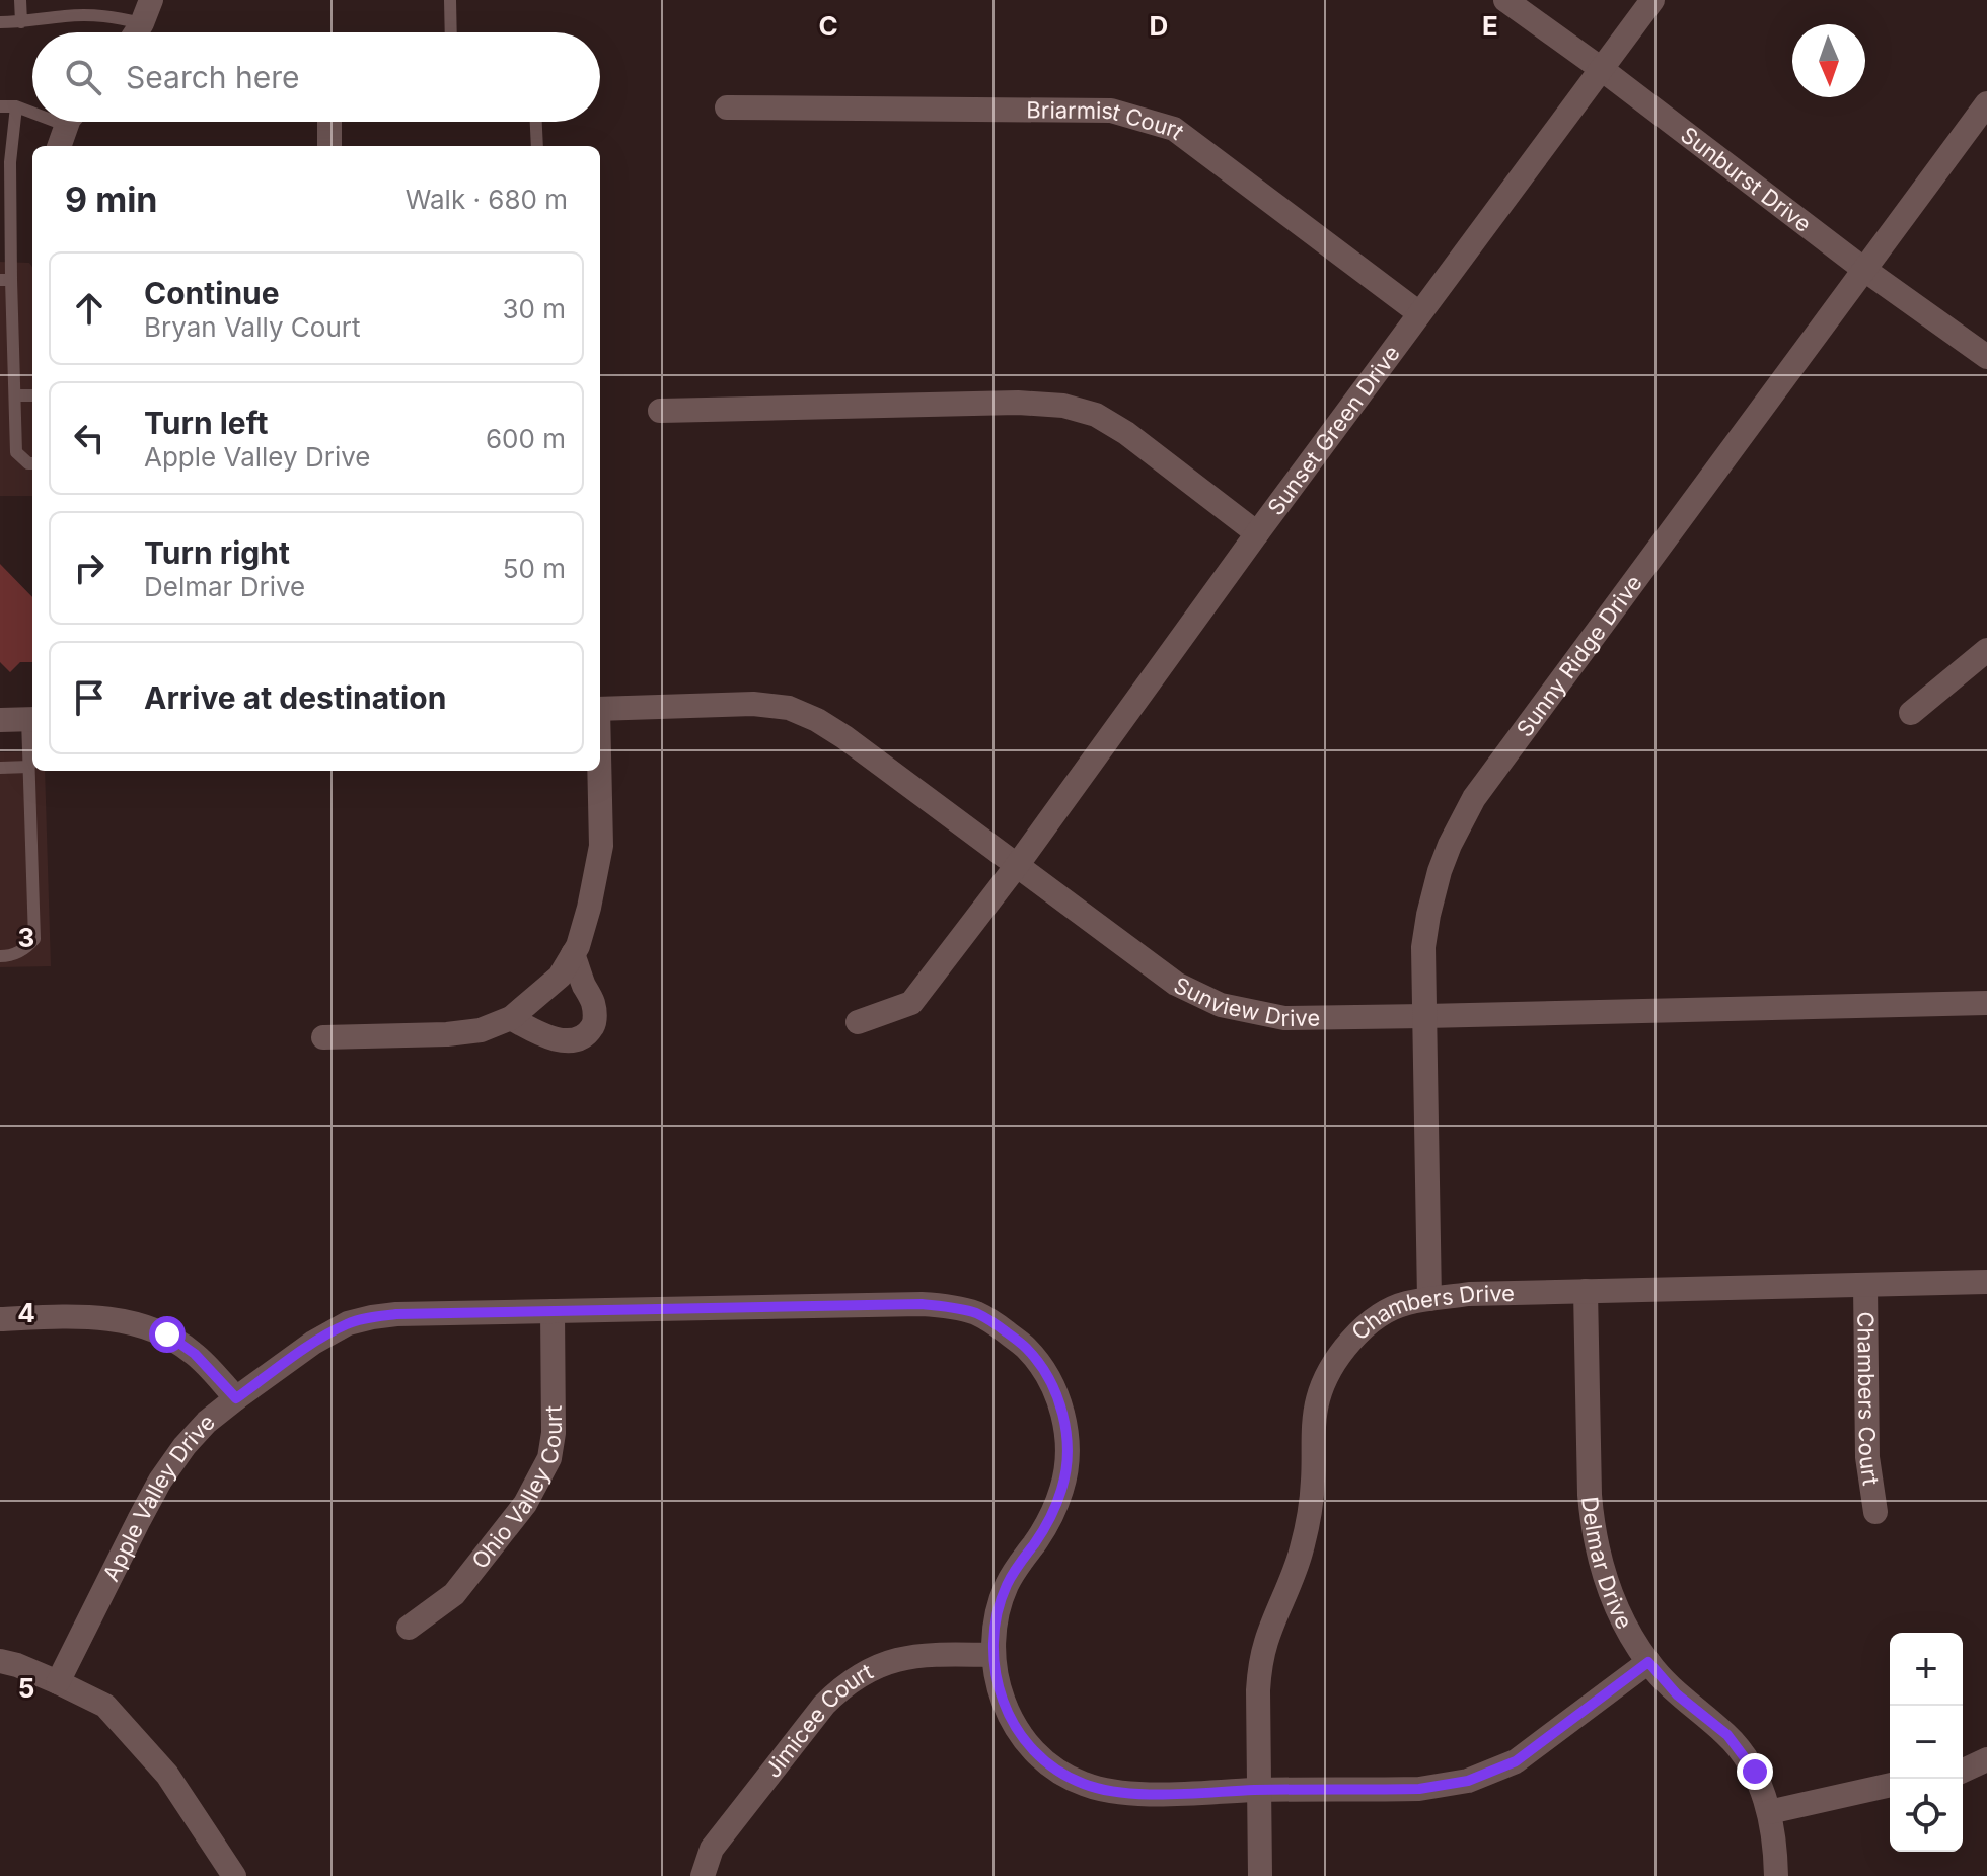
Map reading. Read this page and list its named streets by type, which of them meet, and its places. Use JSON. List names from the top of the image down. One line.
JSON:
{"streets":{"street":["Briarmist Court","Sunburst Drive","Sunset Green Drive","Sunny Ridge Drive","Sunview Drive","Chambers Drive","Chambers Court","Ohio Valley Court","Apple Valley Drive","Delmar Drive","Jimicee Court"]},"crossings":[["Briarmist Court","Sunset Green Drive"],["Sunburst Drive","Sunset Green Drive"],["Sunburst Drive","Sunny Ridge Drive"],["Sunset Green Drive","Sunview Drive"],["Sunny Ridge Drive","Sunview Drive"],["Sunny Ridge Drive","Chambers Drive"],["Chambers Drive","Chambers Court"],["Chambers Drive","Apple Valley Drive"],["Chambers Drive","Delmar Drive"],["Ohio Valley Court","Apple Valley Drive"],["Apple Valley Drive","Delmar Drive"],["Apple Valley Drive","Jimicee Court"]],"north":"bottom","page":{"search":"Search here","heading":["9 min","Walk · 680 m"],"list":[["Continue","Bryan Vally Court","30 m"],["Turn left","Apple Valley Drive","600 m"],["Turn right","Delmar Drive","50 m"],"Arrive at destination"],"map_buttons":["+","−"]},"grid":{"columns":["C","D","E"],"rows":["3","4","5"]}}
